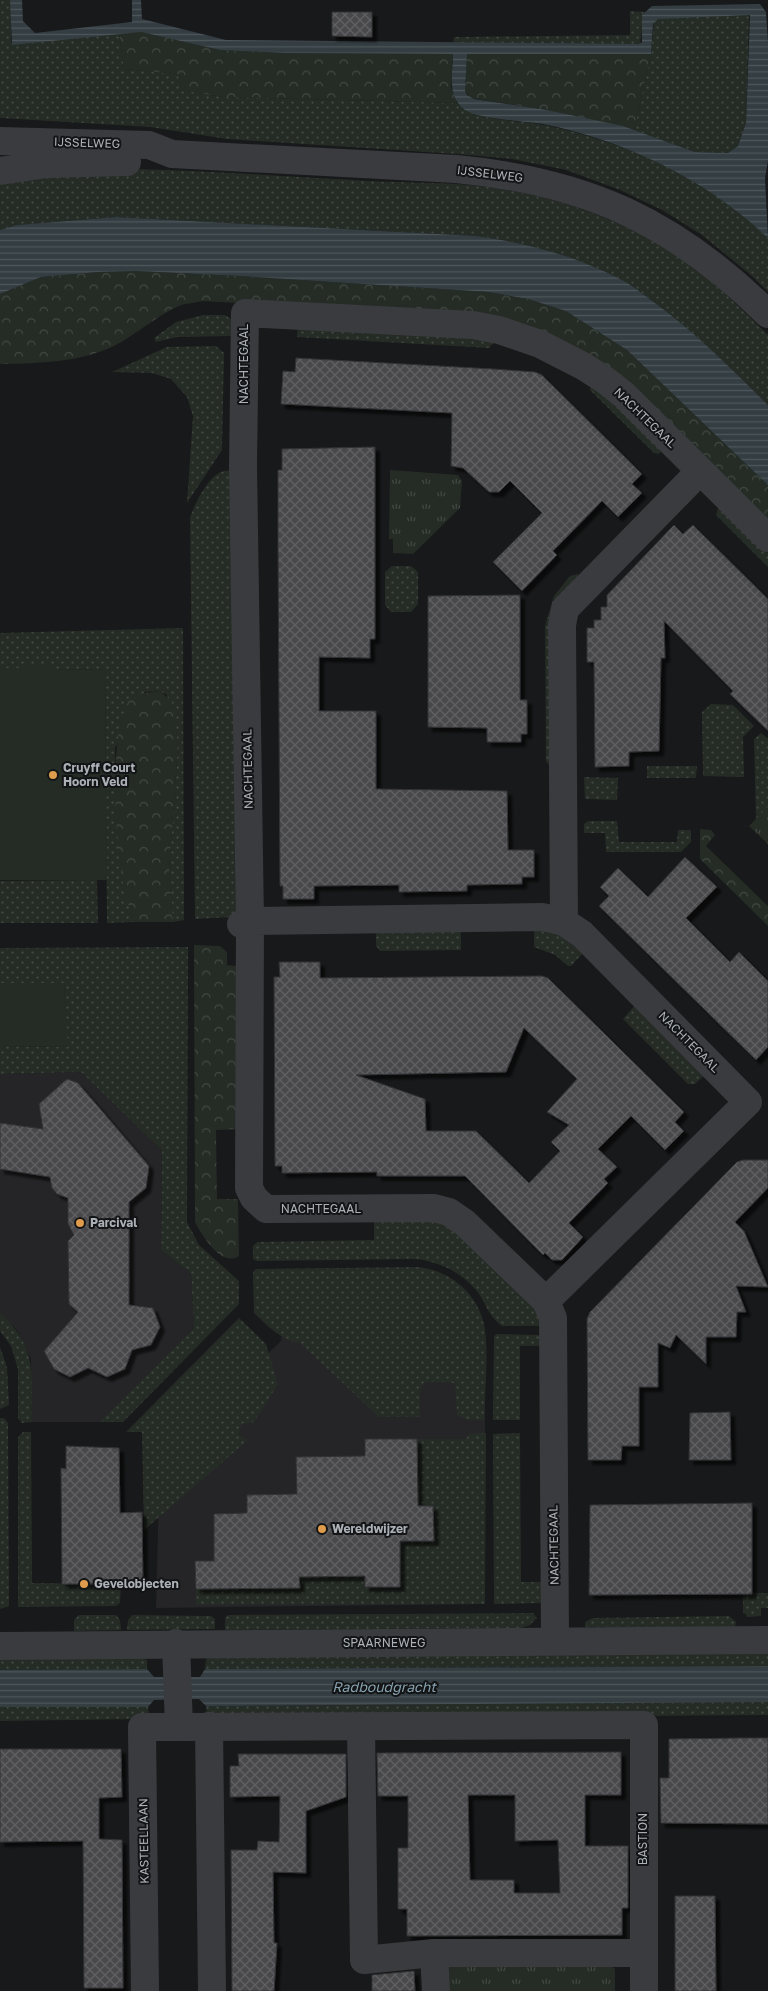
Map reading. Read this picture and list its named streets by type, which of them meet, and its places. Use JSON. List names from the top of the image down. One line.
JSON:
{"streets":{"street":["IJSSELWEG","NACHTEGAAL","SPAARNEWEG","BASTION","KASTEELLAAN"]},"crossings":[["NACHTEGAAL","SPAARNEWEG"]],"water":["Radboudgracht"],"places":["Cruyff Court Hoorn Veld","Parcival","Wereldwijzer","Gevelobjecten"]}
